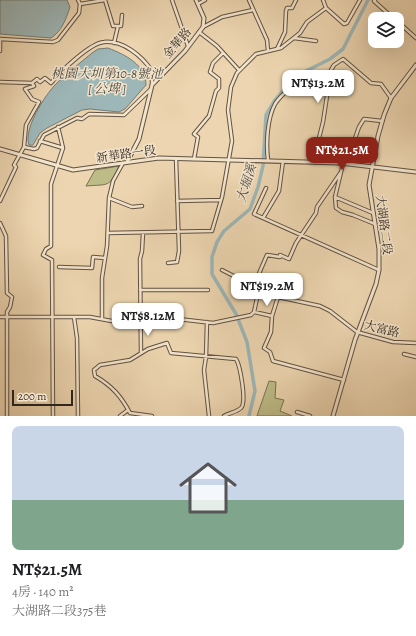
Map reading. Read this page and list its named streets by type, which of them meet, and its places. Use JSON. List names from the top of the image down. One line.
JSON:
{"streets":{"street":["金華路","新華路一段","大湖路二段","大富路"]},"crossings":[["金華路","新華路一段"],["新華路一段","大湖路二段"],["大湖路二段","大富路"]],"water":["桃園大圳第10-8號池 [ 公埤 ]","大堀溪"],"scale_bar":"200 m","page":{"price":["NT$13.2M","NT$21.5M","NT$19.2M","NT$8.12M"],"scale":"200 m","list":[{"name":"NT$21.5M","note":"4房 · 140 m² · 大湖路二段375巷"}]}}
